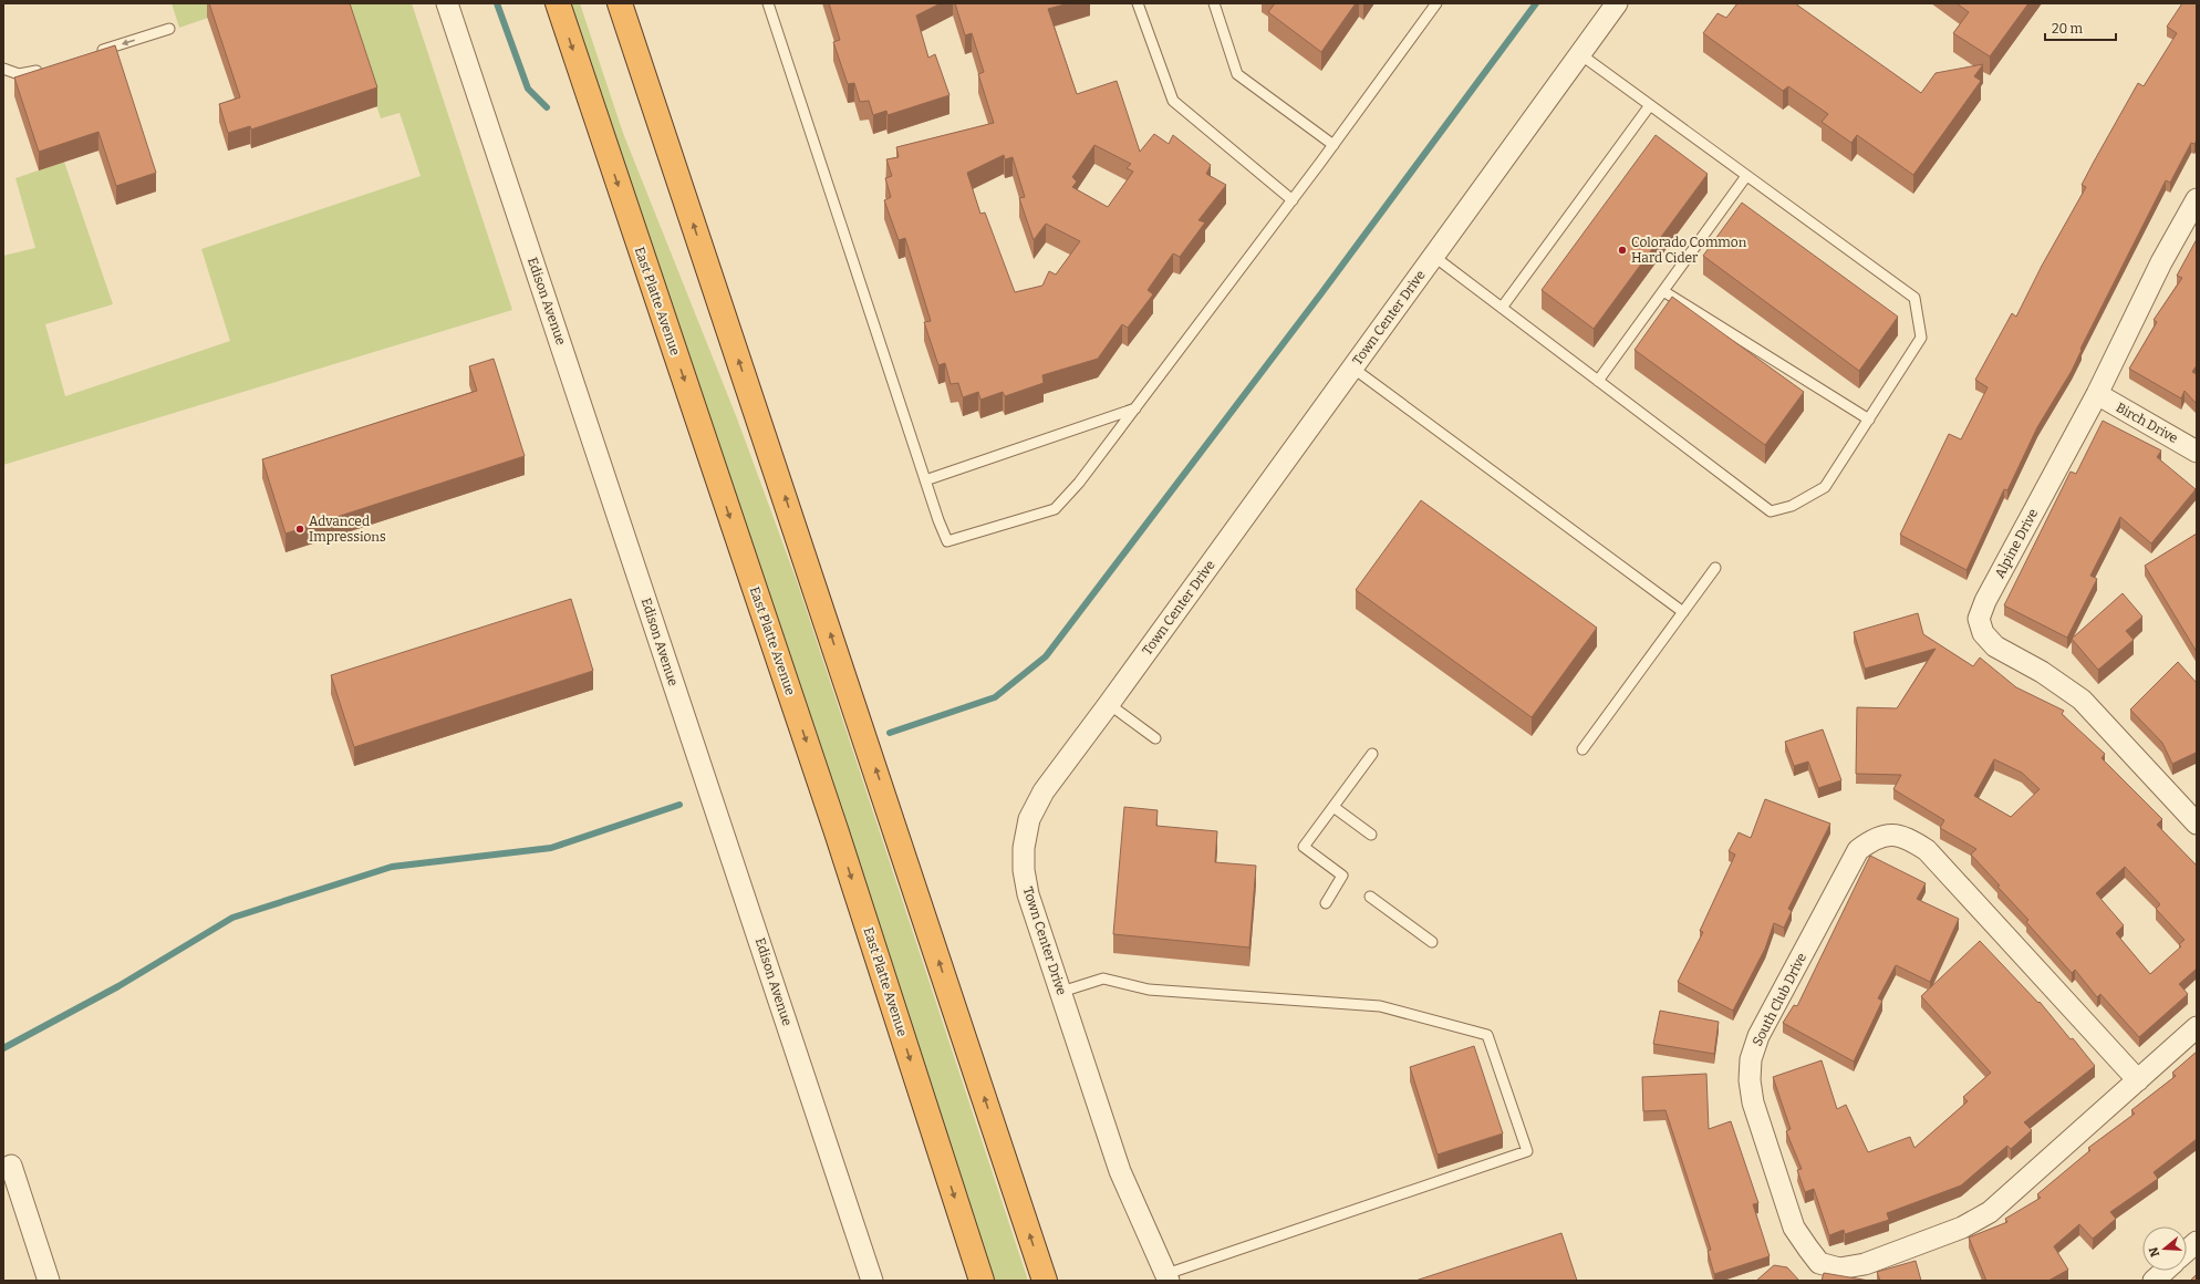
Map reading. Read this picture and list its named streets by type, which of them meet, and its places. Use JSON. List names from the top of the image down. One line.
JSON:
{"streets":{"highway":["East Platte Avenue"],"street":["Edison Avenue","Town Center Drive","Birch Drive","Alpine Drive","South Club Drive"]},"crossings":[["Birch Drive","Alpine Drive"]],"places":["Colorado Common Hard Cider","Advanced Impressions"],"scale_bar":"20 m","north":"left"}
